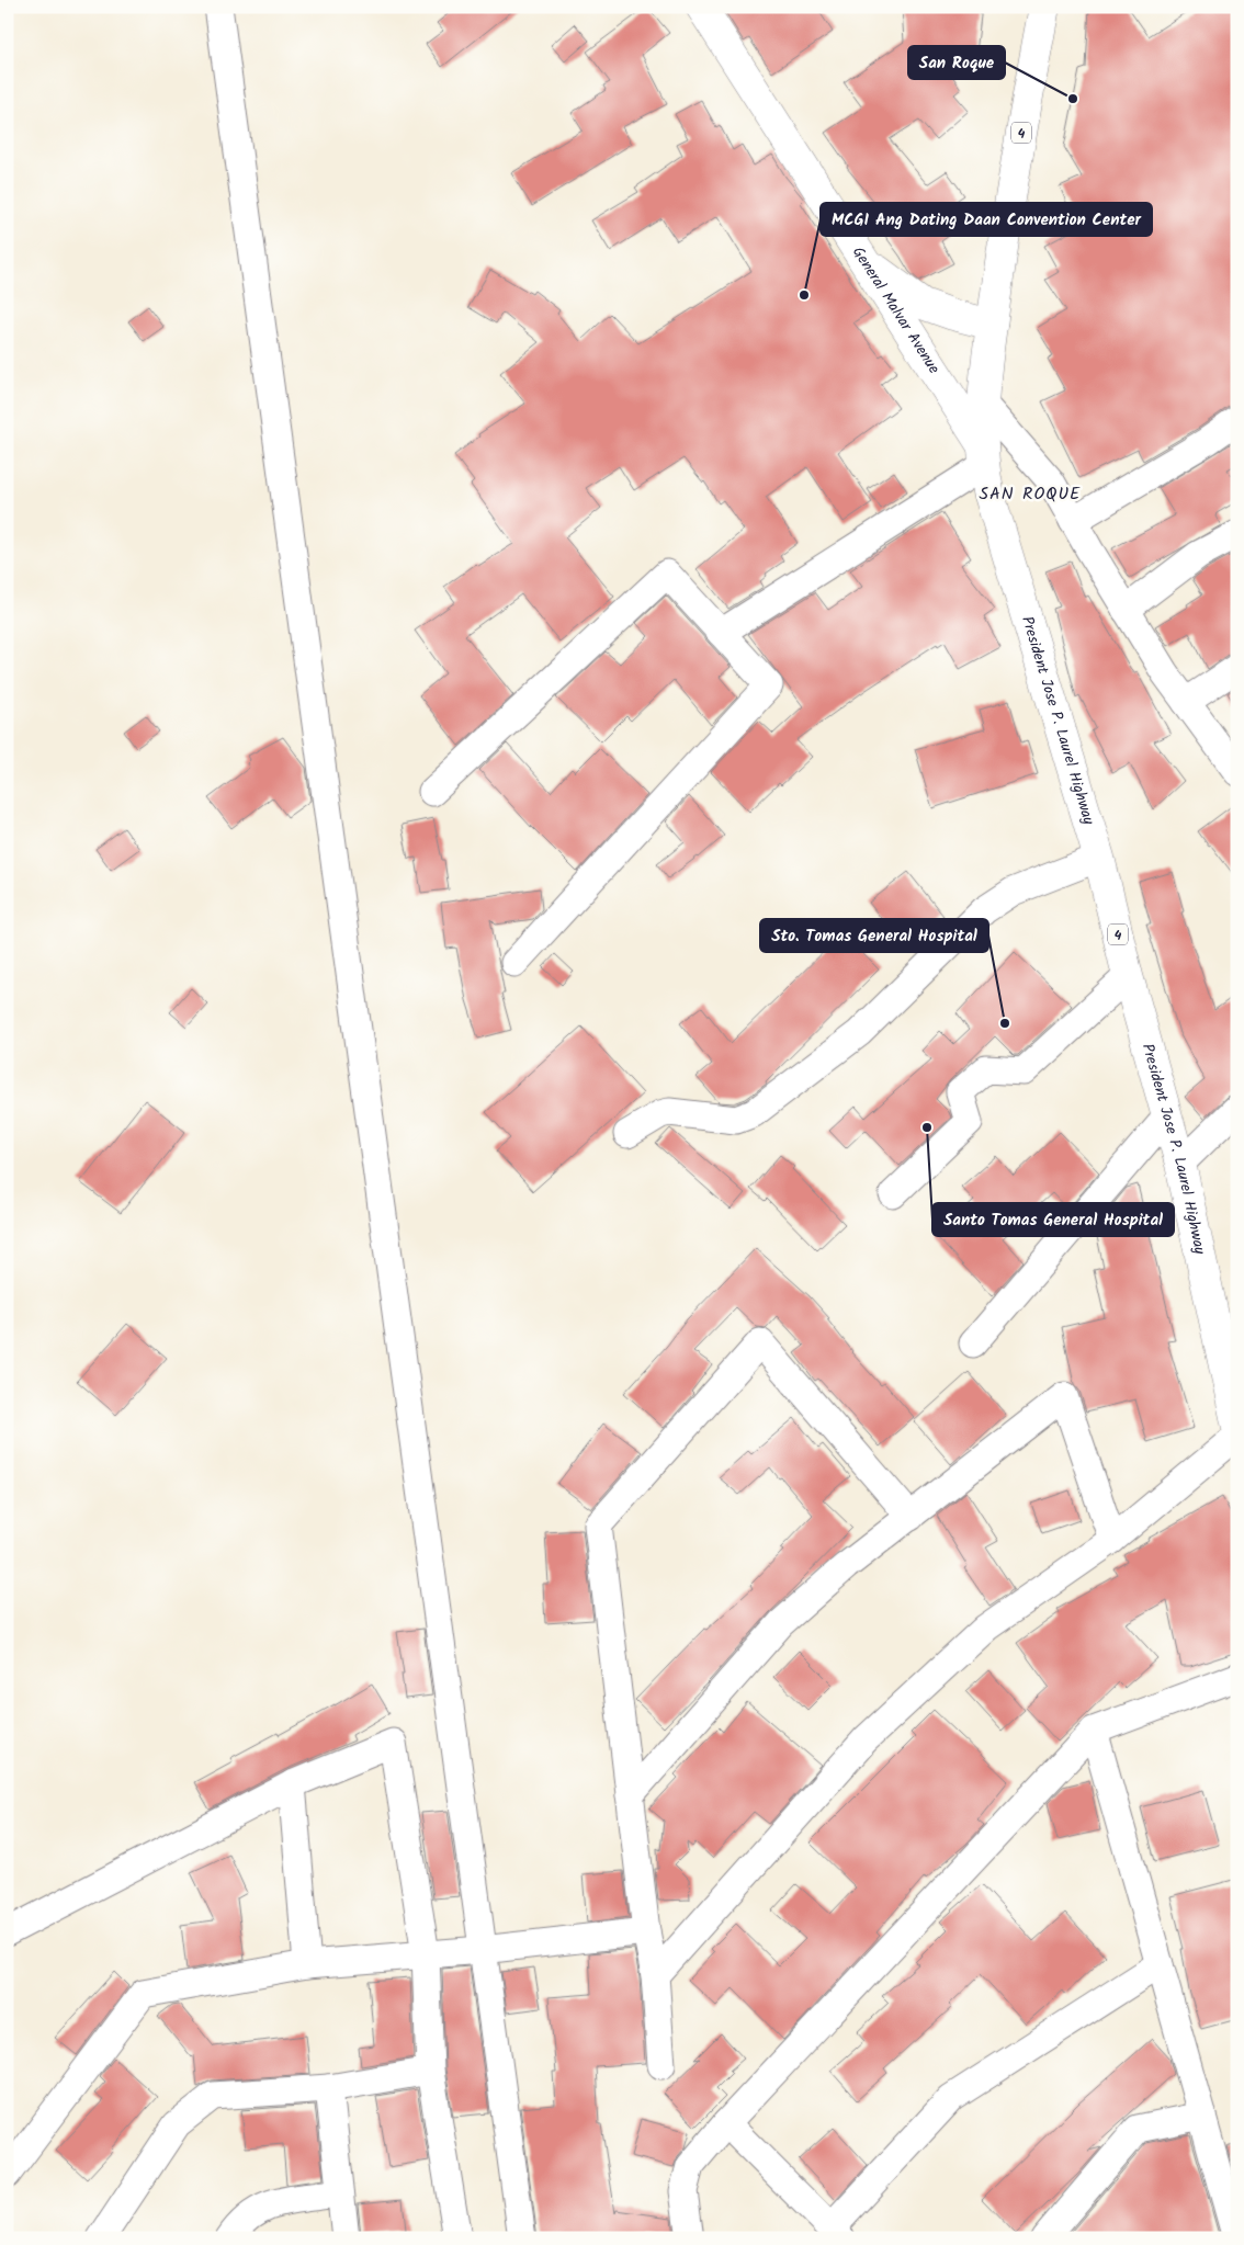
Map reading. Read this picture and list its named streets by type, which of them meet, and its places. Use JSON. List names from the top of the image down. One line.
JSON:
{"streets":{"main road":["4","General Malvar Avenue","President Jose P. Laurel Highway"]},"crossings":[["General Malvar Avenue","President Jose P. Laurel Highway"]],"districts":["SAN ROQUE"],"places":["San Roque","MCGI Ang Dating Daan Convention Center","Sto. Tomas General Hospital","Santo Tomas General Hospital"]}
